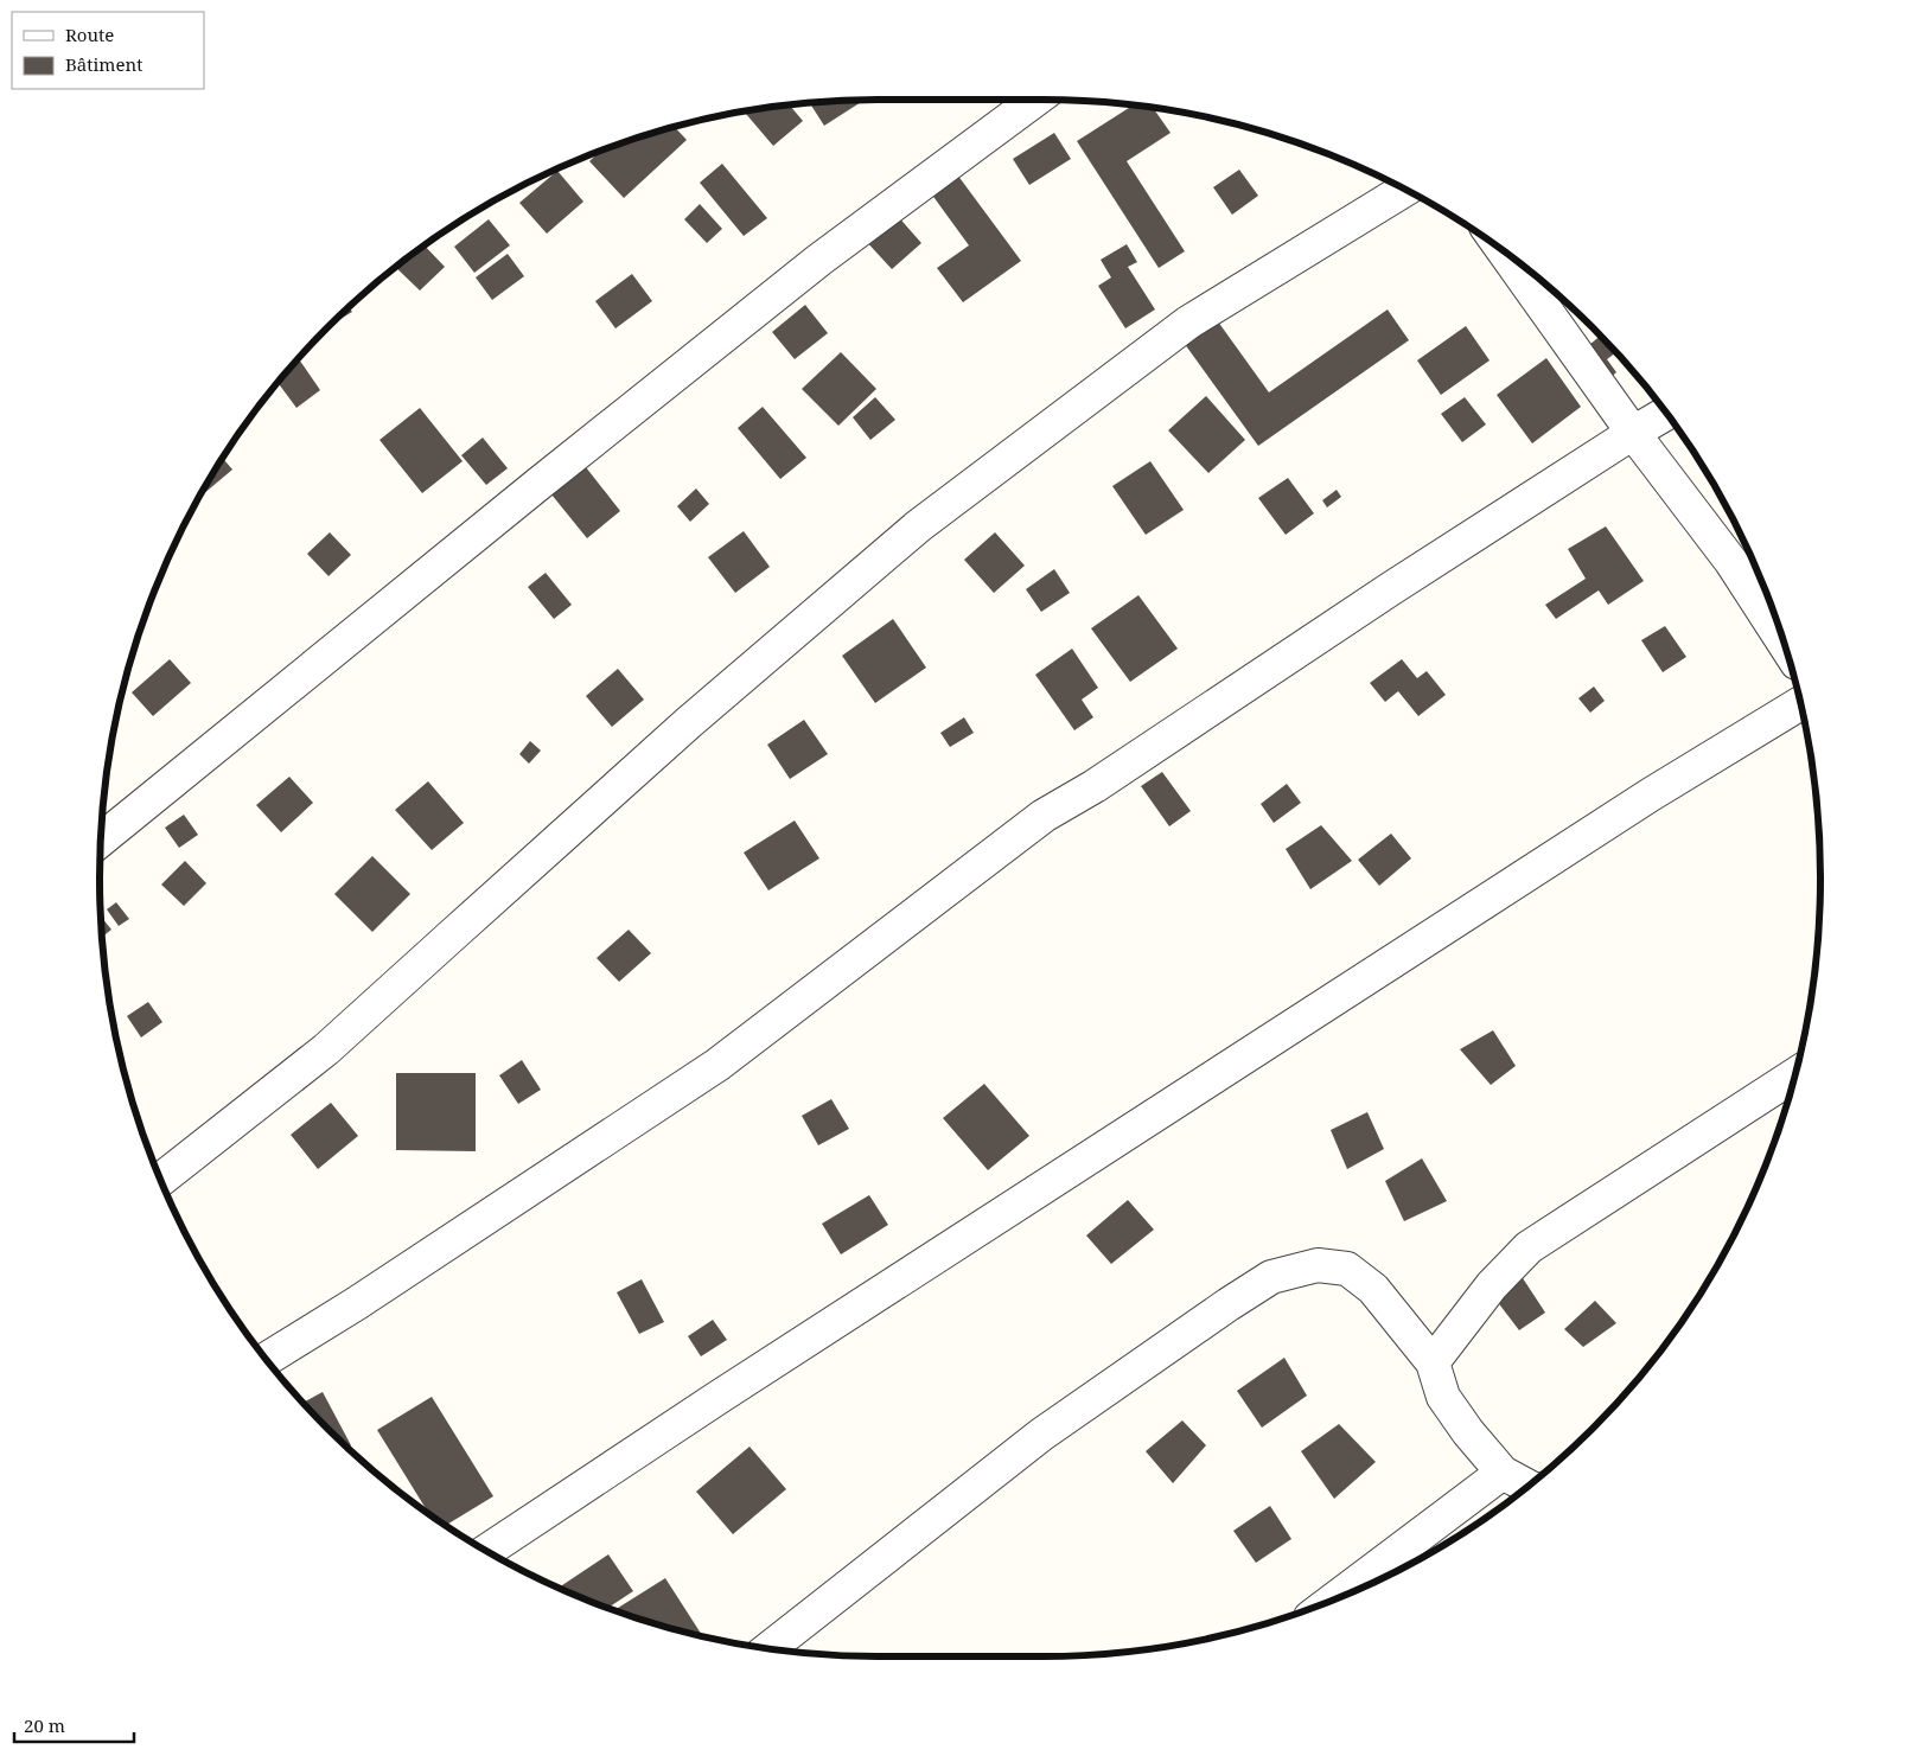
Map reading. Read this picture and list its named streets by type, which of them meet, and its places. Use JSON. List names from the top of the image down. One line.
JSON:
{"legend":["Route","Bâtiment"],"scale_bar":"20 m"}
